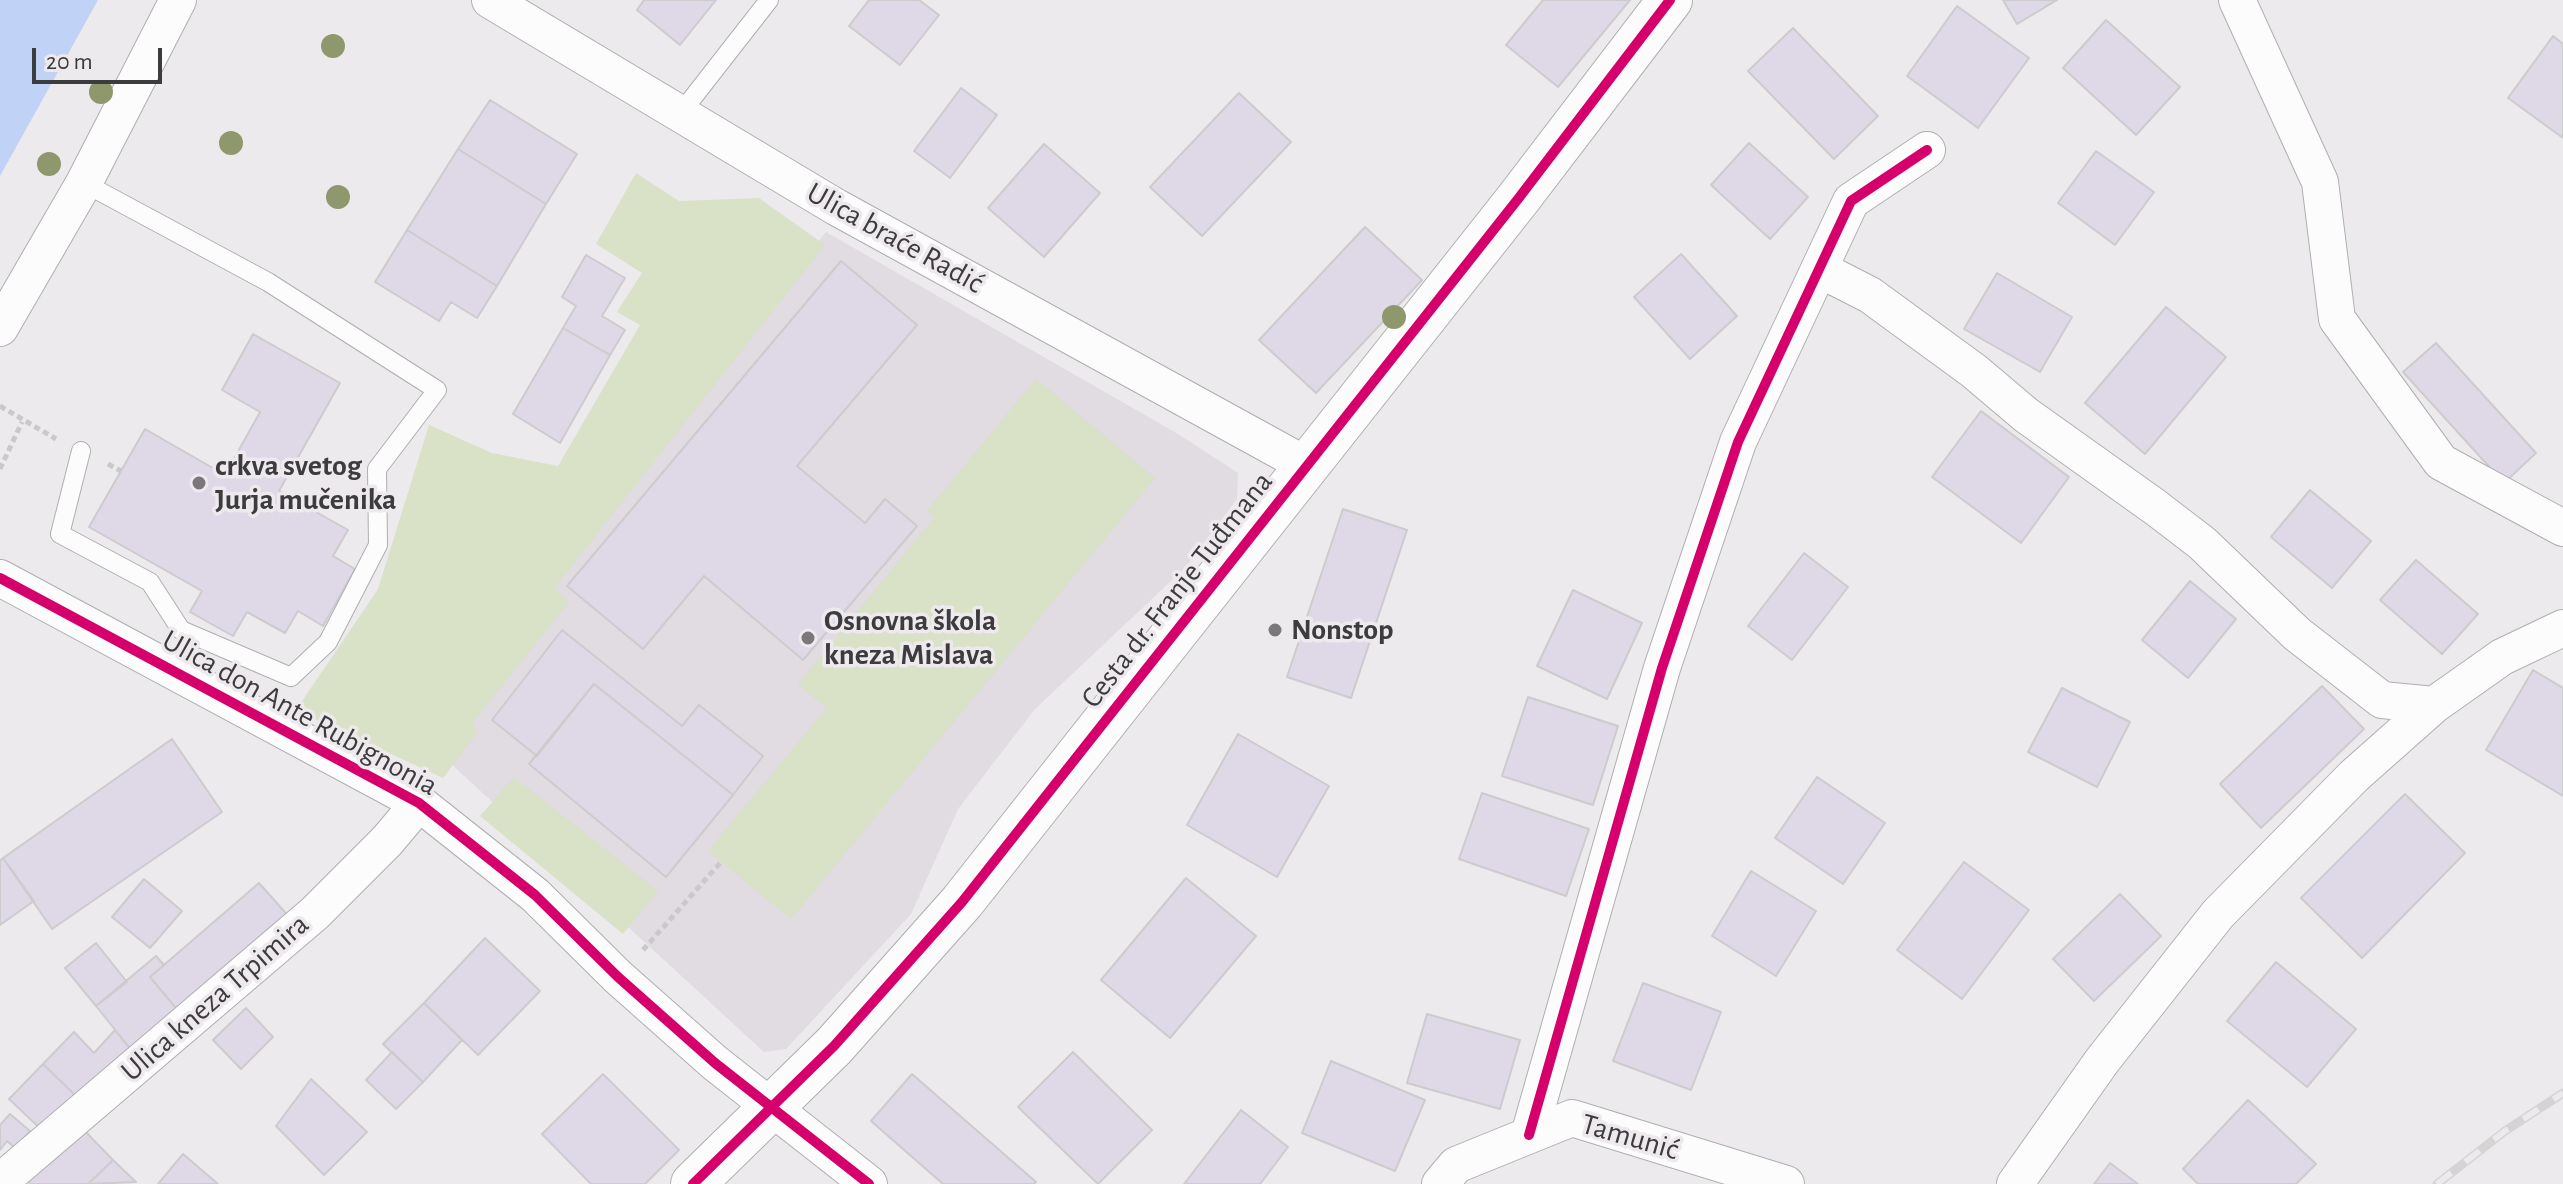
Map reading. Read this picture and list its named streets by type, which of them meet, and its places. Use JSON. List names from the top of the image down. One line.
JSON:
{"streets":{"main road":["Cesta dr. Franje Tuđmana"],"street":["Ulica braće Radić","Ulica don Ante Rubignonia","Ulica kneza Trpimira","Tamunić"]},"crossings":[["Ulica braće Radić","Cesta dr. Franje Tuđmana"],["Cesta dr. Franje Tuđmana","Ulica don Ante Rubignonia"],["Ulica don Ante Rubignonia","Ulica kneza Trpimira"]],"places":["crkva svetog Jurja mučenika","Nonstop","Osnovna škola kneza Mislava"],"scale_bar":"20 m"}
